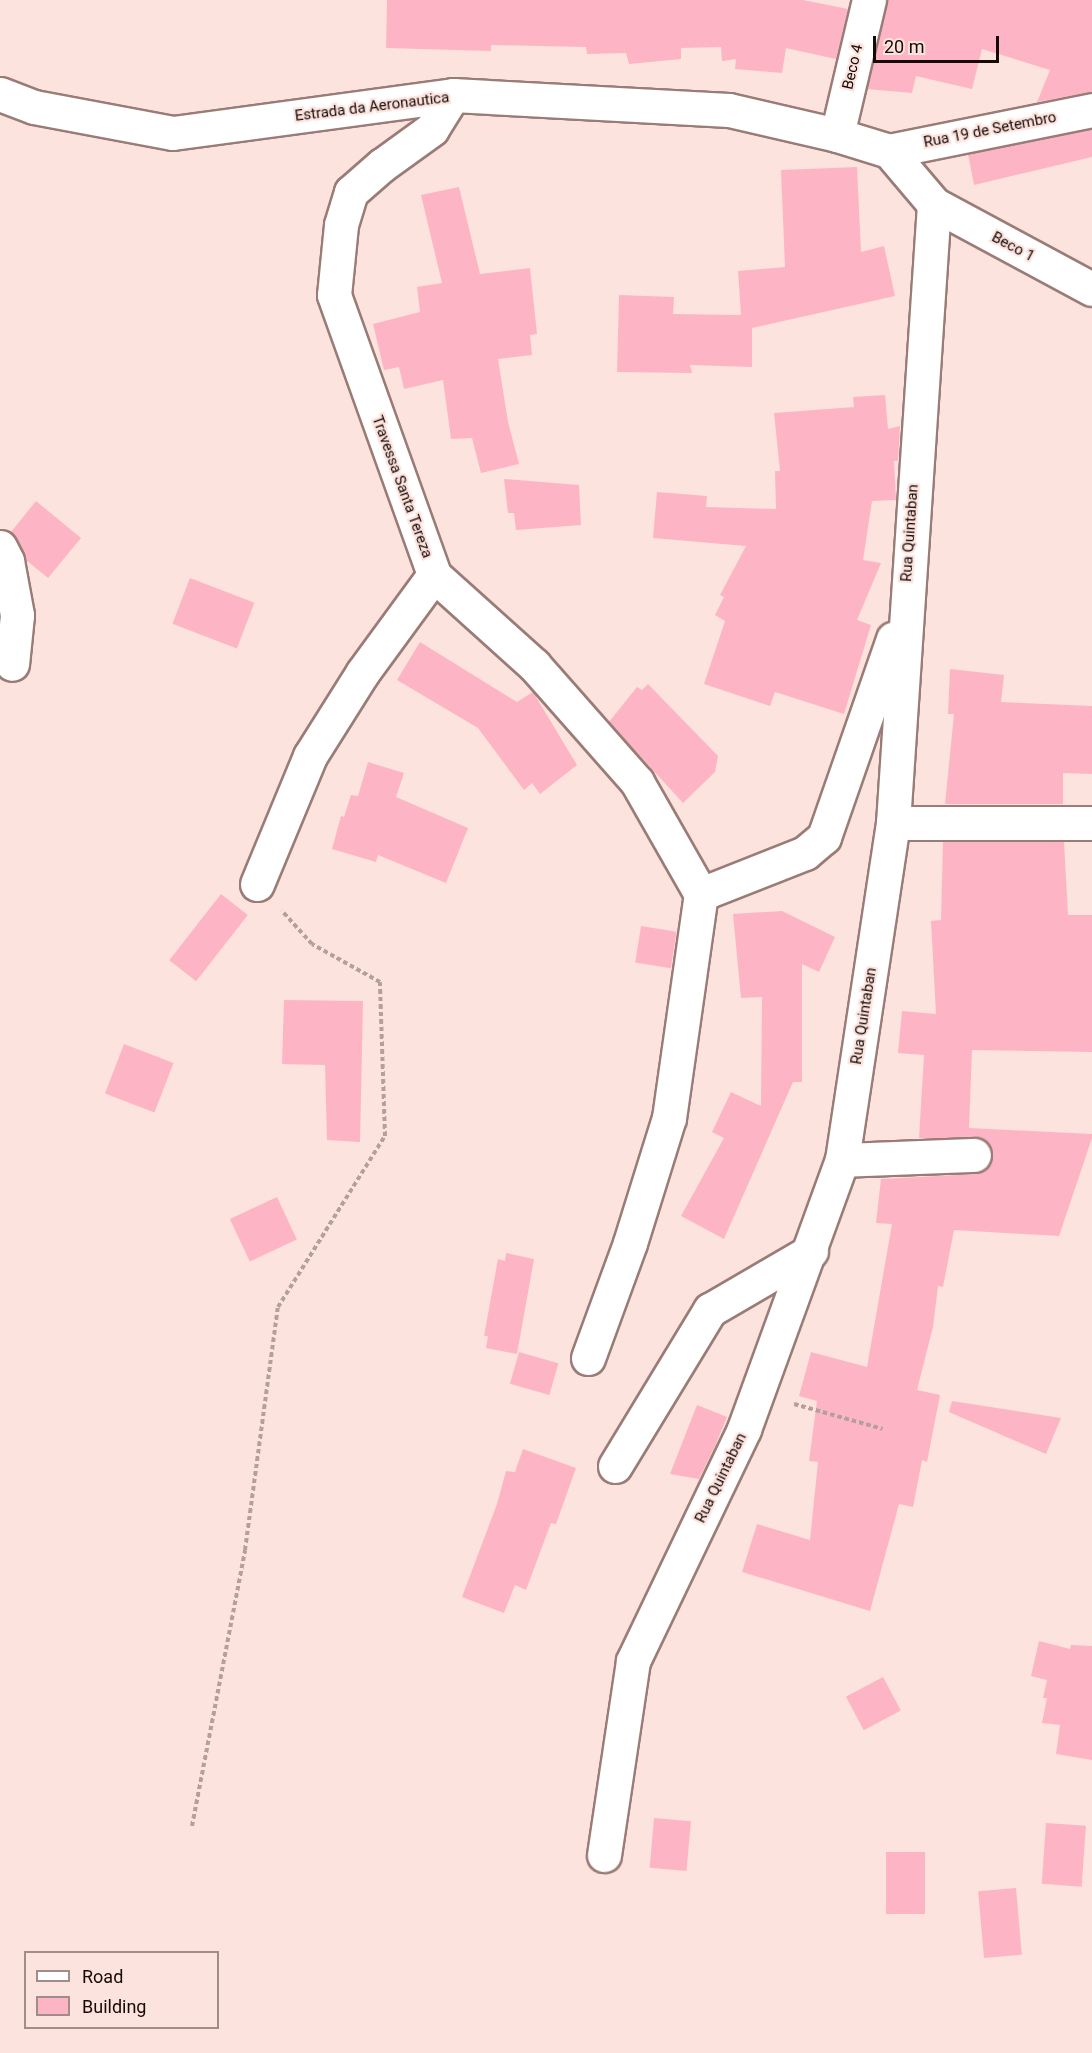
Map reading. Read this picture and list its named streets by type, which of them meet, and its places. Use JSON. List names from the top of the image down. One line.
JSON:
{"streets":{"street":["Beco 4","Estrada da Aeronautica","Rua 19 de Setembro","Beco 1","Travessa Santa Tereza","Rua Quintaban"]},"crossings":[["Beco 4","Estrada da Aeronautica"],["Estrada da Aeronautica","Rua 19 de Setembro"],["Estrada da Aeronautica","Travessa Santa Tereza"],["Beco 1","Rua Quintaban"]],"legend":["Road","Building"],"scale_bar":"20 m"}
